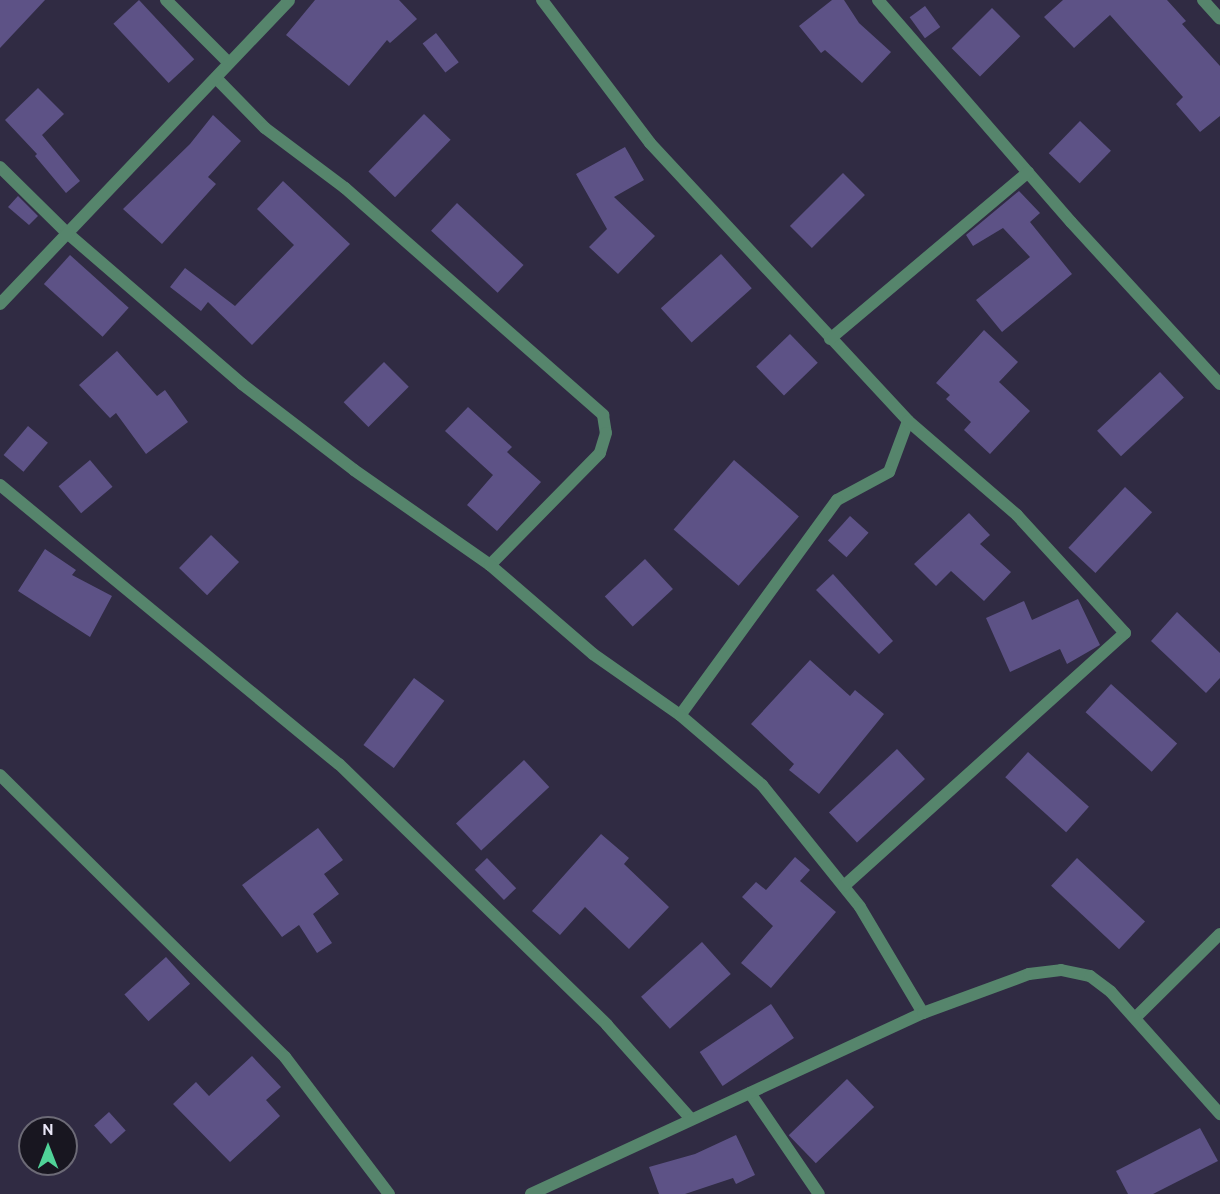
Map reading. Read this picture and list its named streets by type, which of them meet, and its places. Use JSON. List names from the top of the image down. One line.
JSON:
{"north":"top"}
